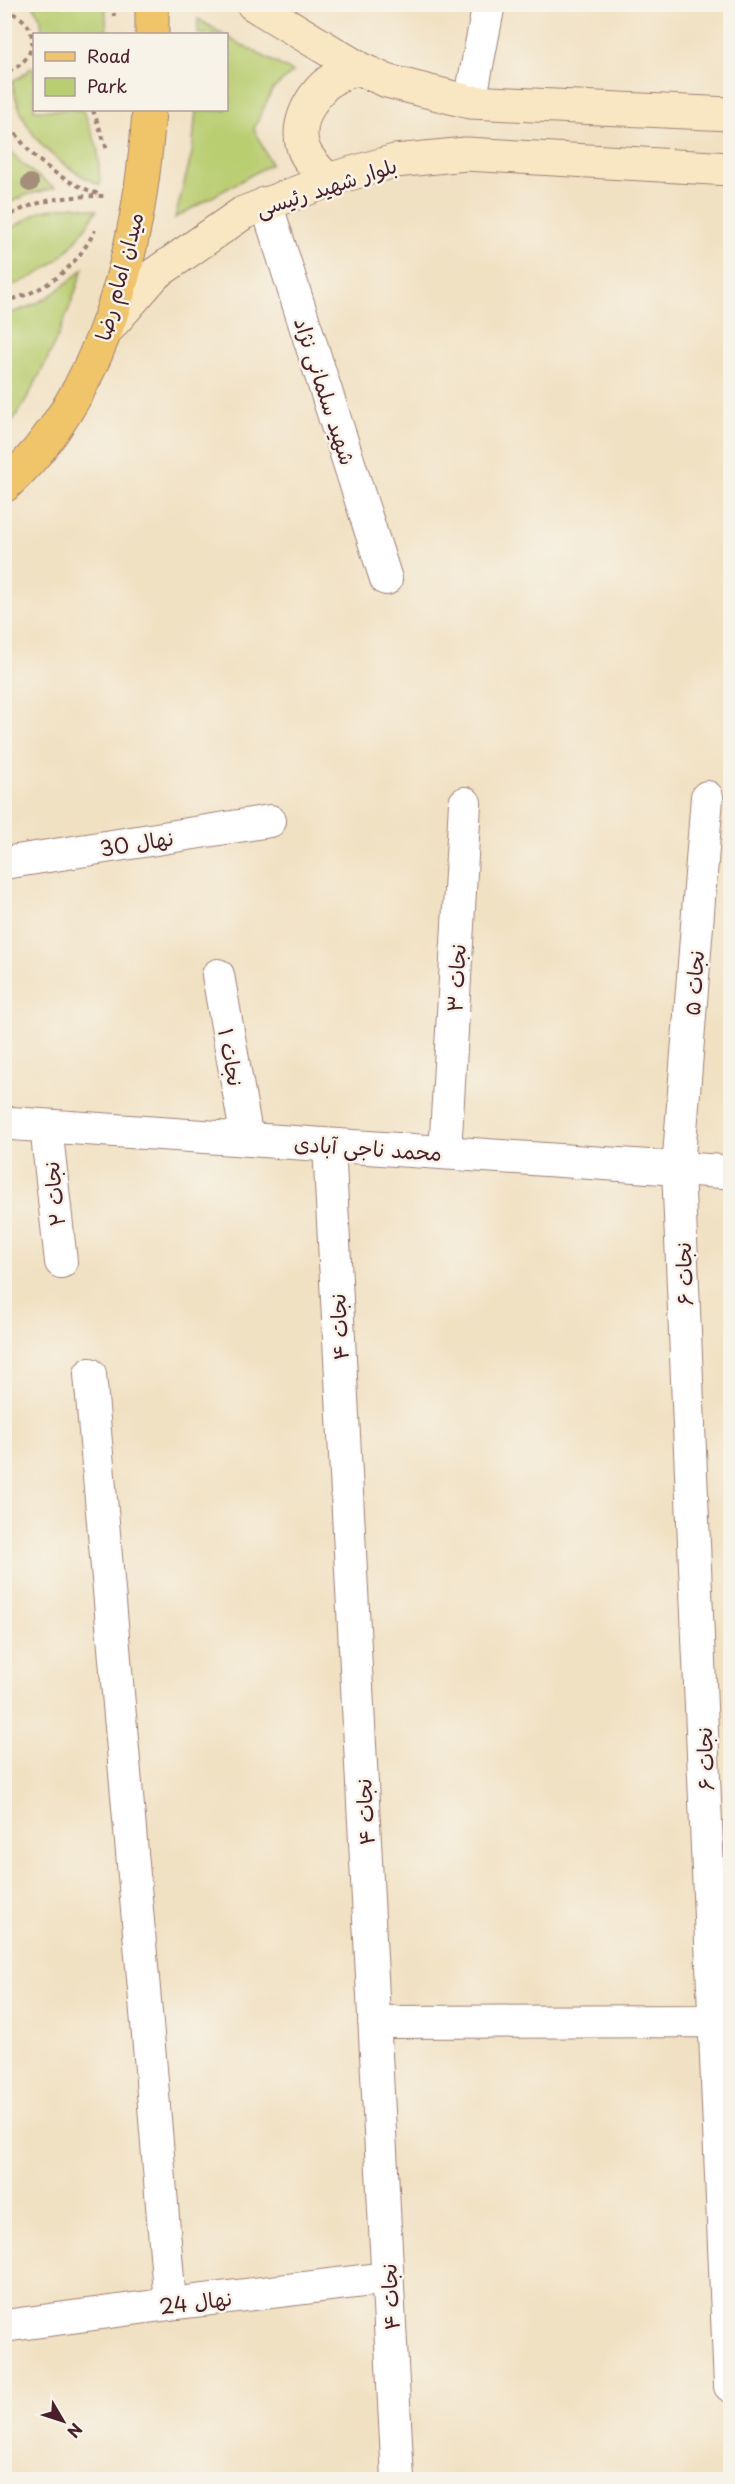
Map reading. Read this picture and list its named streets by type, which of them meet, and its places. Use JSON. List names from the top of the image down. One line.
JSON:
{"streets":{"main road":["بلوار شهید رئیسی","میدان امام رضا"],"street":["شهید سلمانی نژاد","نهال 30","نجات ۳","نجات ۵","نجات ۱","محمد ناجی آبادی","نجات ۲","نجات ۶","نجات ۴","نهال 24"]},"crossings":[["بلوار شهید رئیسی","میدان امام رضا"],["بلوار شهید رئیسی","شهید سلمانی نژاد"],["نجات ۳","محمد ناجی آبادی"],["نجات ۵","محمد ناجی آبادی"],["نجات ۵","نجات ۶"],["نجات ۱","محمد ناجی آبادی"],["محمد ناجی آبادی","نجات ۲"],["محمد ناجی آبادی","نجات ۶"],["محمد ناجی آبادی","نجات ۴"],["نجات ۴","نهال 24"]],"legend":["Road","Park"],"north":"bottom right"}
